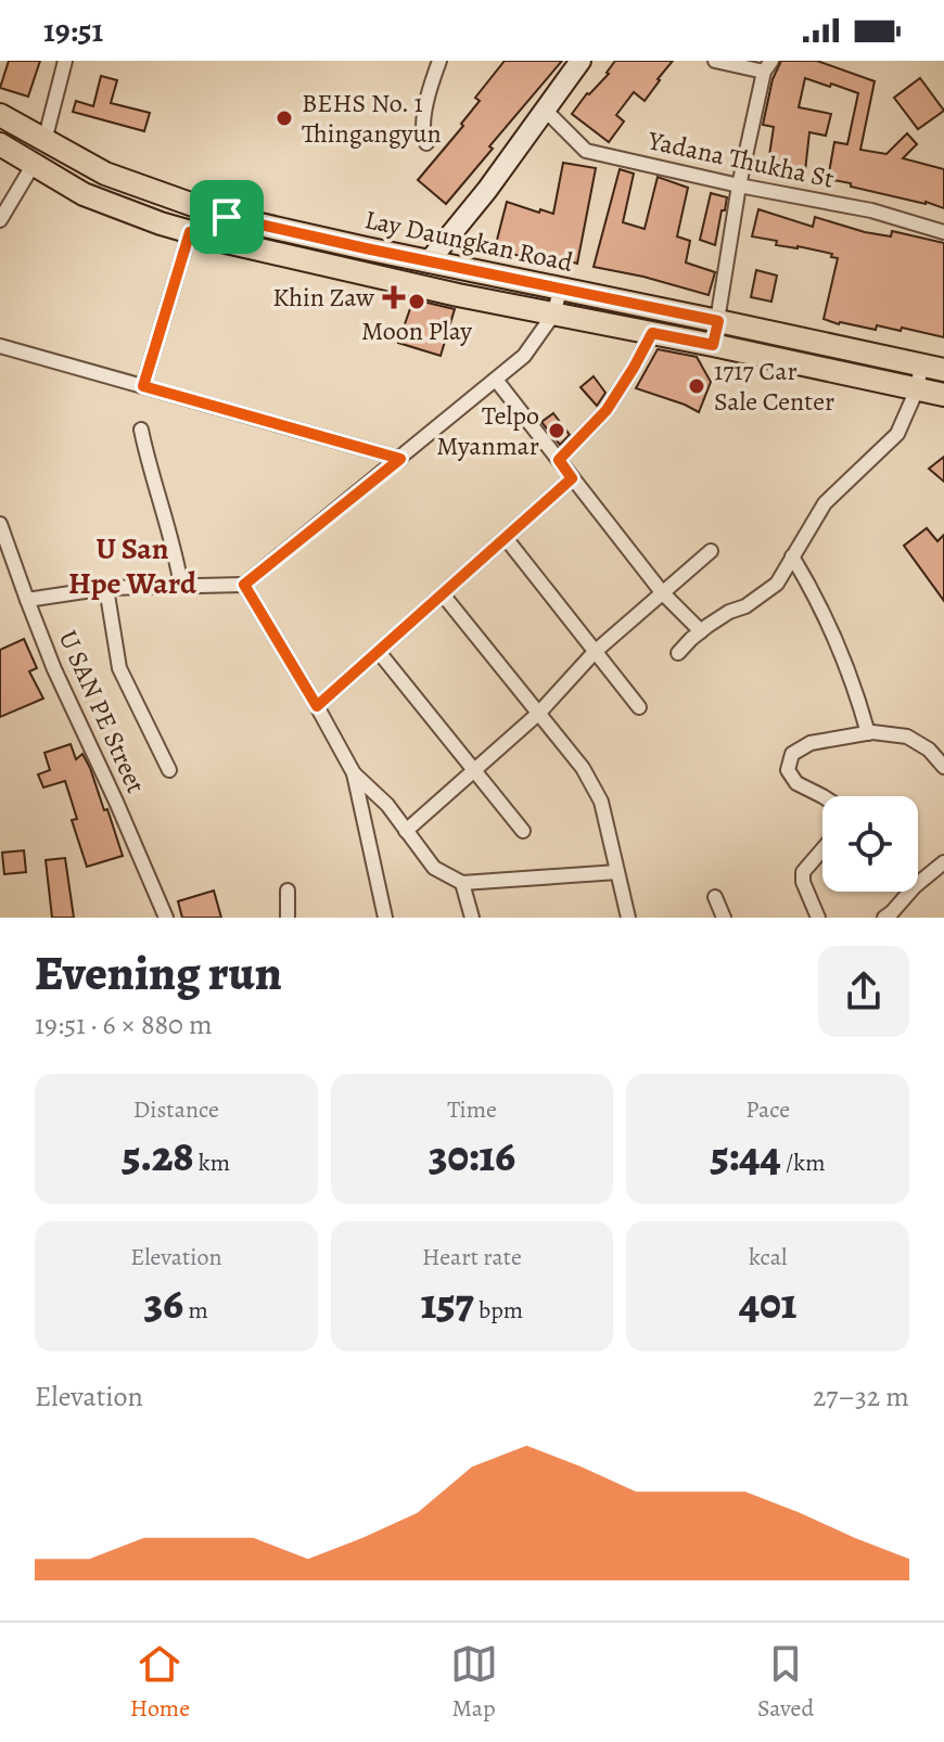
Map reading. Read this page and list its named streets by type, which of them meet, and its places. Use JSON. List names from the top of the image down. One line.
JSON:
{"streets":{"main road":["Lay Daungkan Road"],"street":["Yadana Thukha St","U SAN PE Street"]},"districts":["U San Hpe Ward"],"places":{"other":["BEHS No. 1 Thingangyun","Moon Play","1717 Car Sale Center","Telpo Myanmar"],"health":["Khin Zaw"]},"page":{"status":"19:51","heading":["Evening run","19:51 · 6 × 880 m"],"stats":[["Distance","5.28 km"],["Time","30:16"],["Pace","5:44 /km"],["Elevation","36 m"],["Heart rate","157 bpm"],["kcal","401"]],"chart":["Elevation","27–32 m"],"tabs":["Home","Map","Saved"]}}
